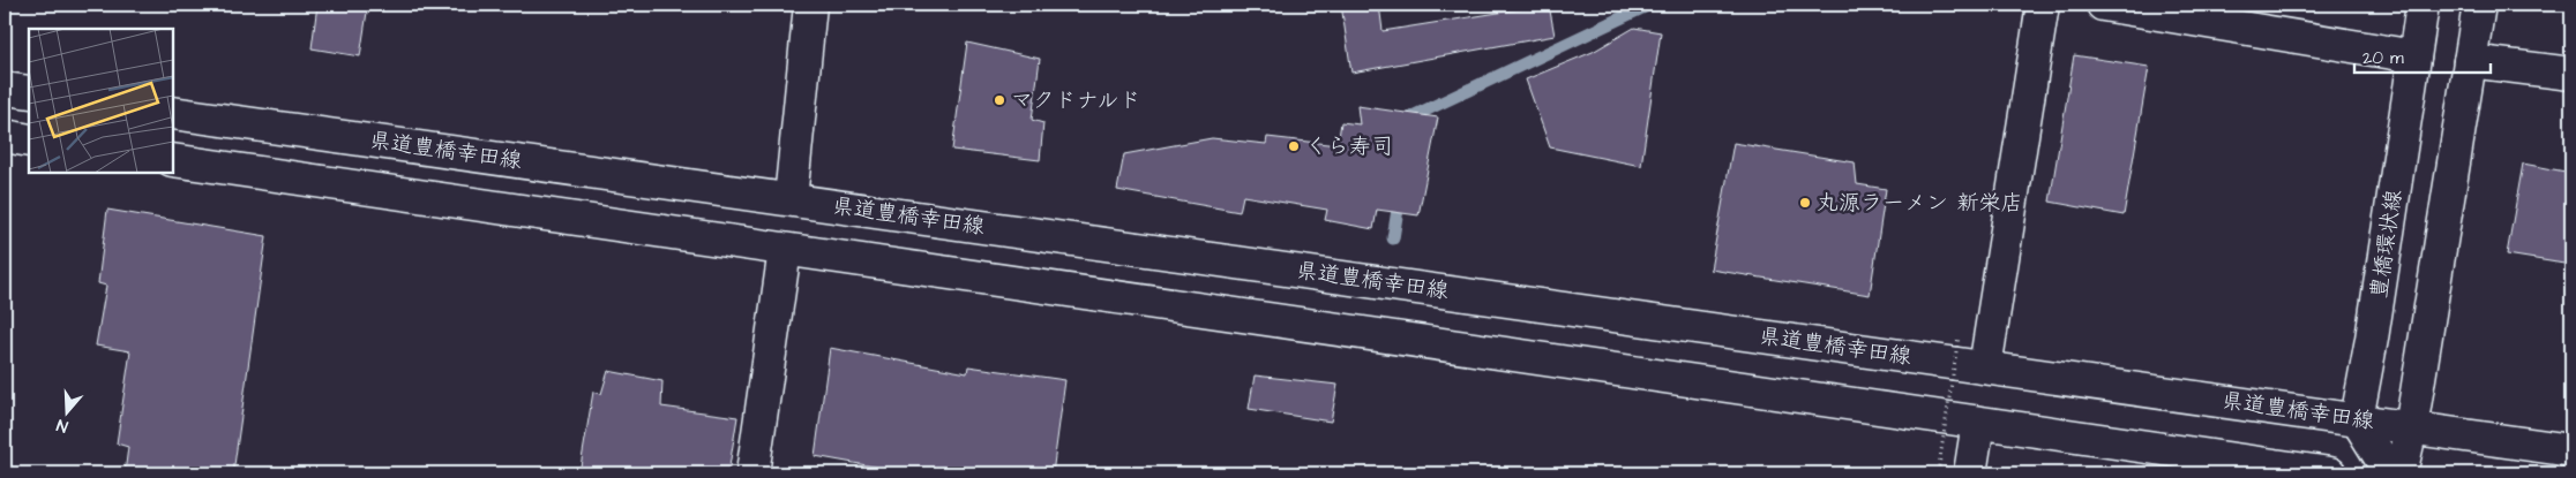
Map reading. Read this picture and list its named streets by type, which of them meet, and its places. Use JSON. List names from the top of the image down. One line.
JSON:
{"streets":{"main road":["県道豊橋幸田線","豊橋環状線"]},"crossings":[["県道豊橋幸田線","豊橋環状線"]],"places":["マクドナルド","くら寿司","丸源ラーメン 新栄店"],"scale_bar":"20 m","north":"bottom"}
